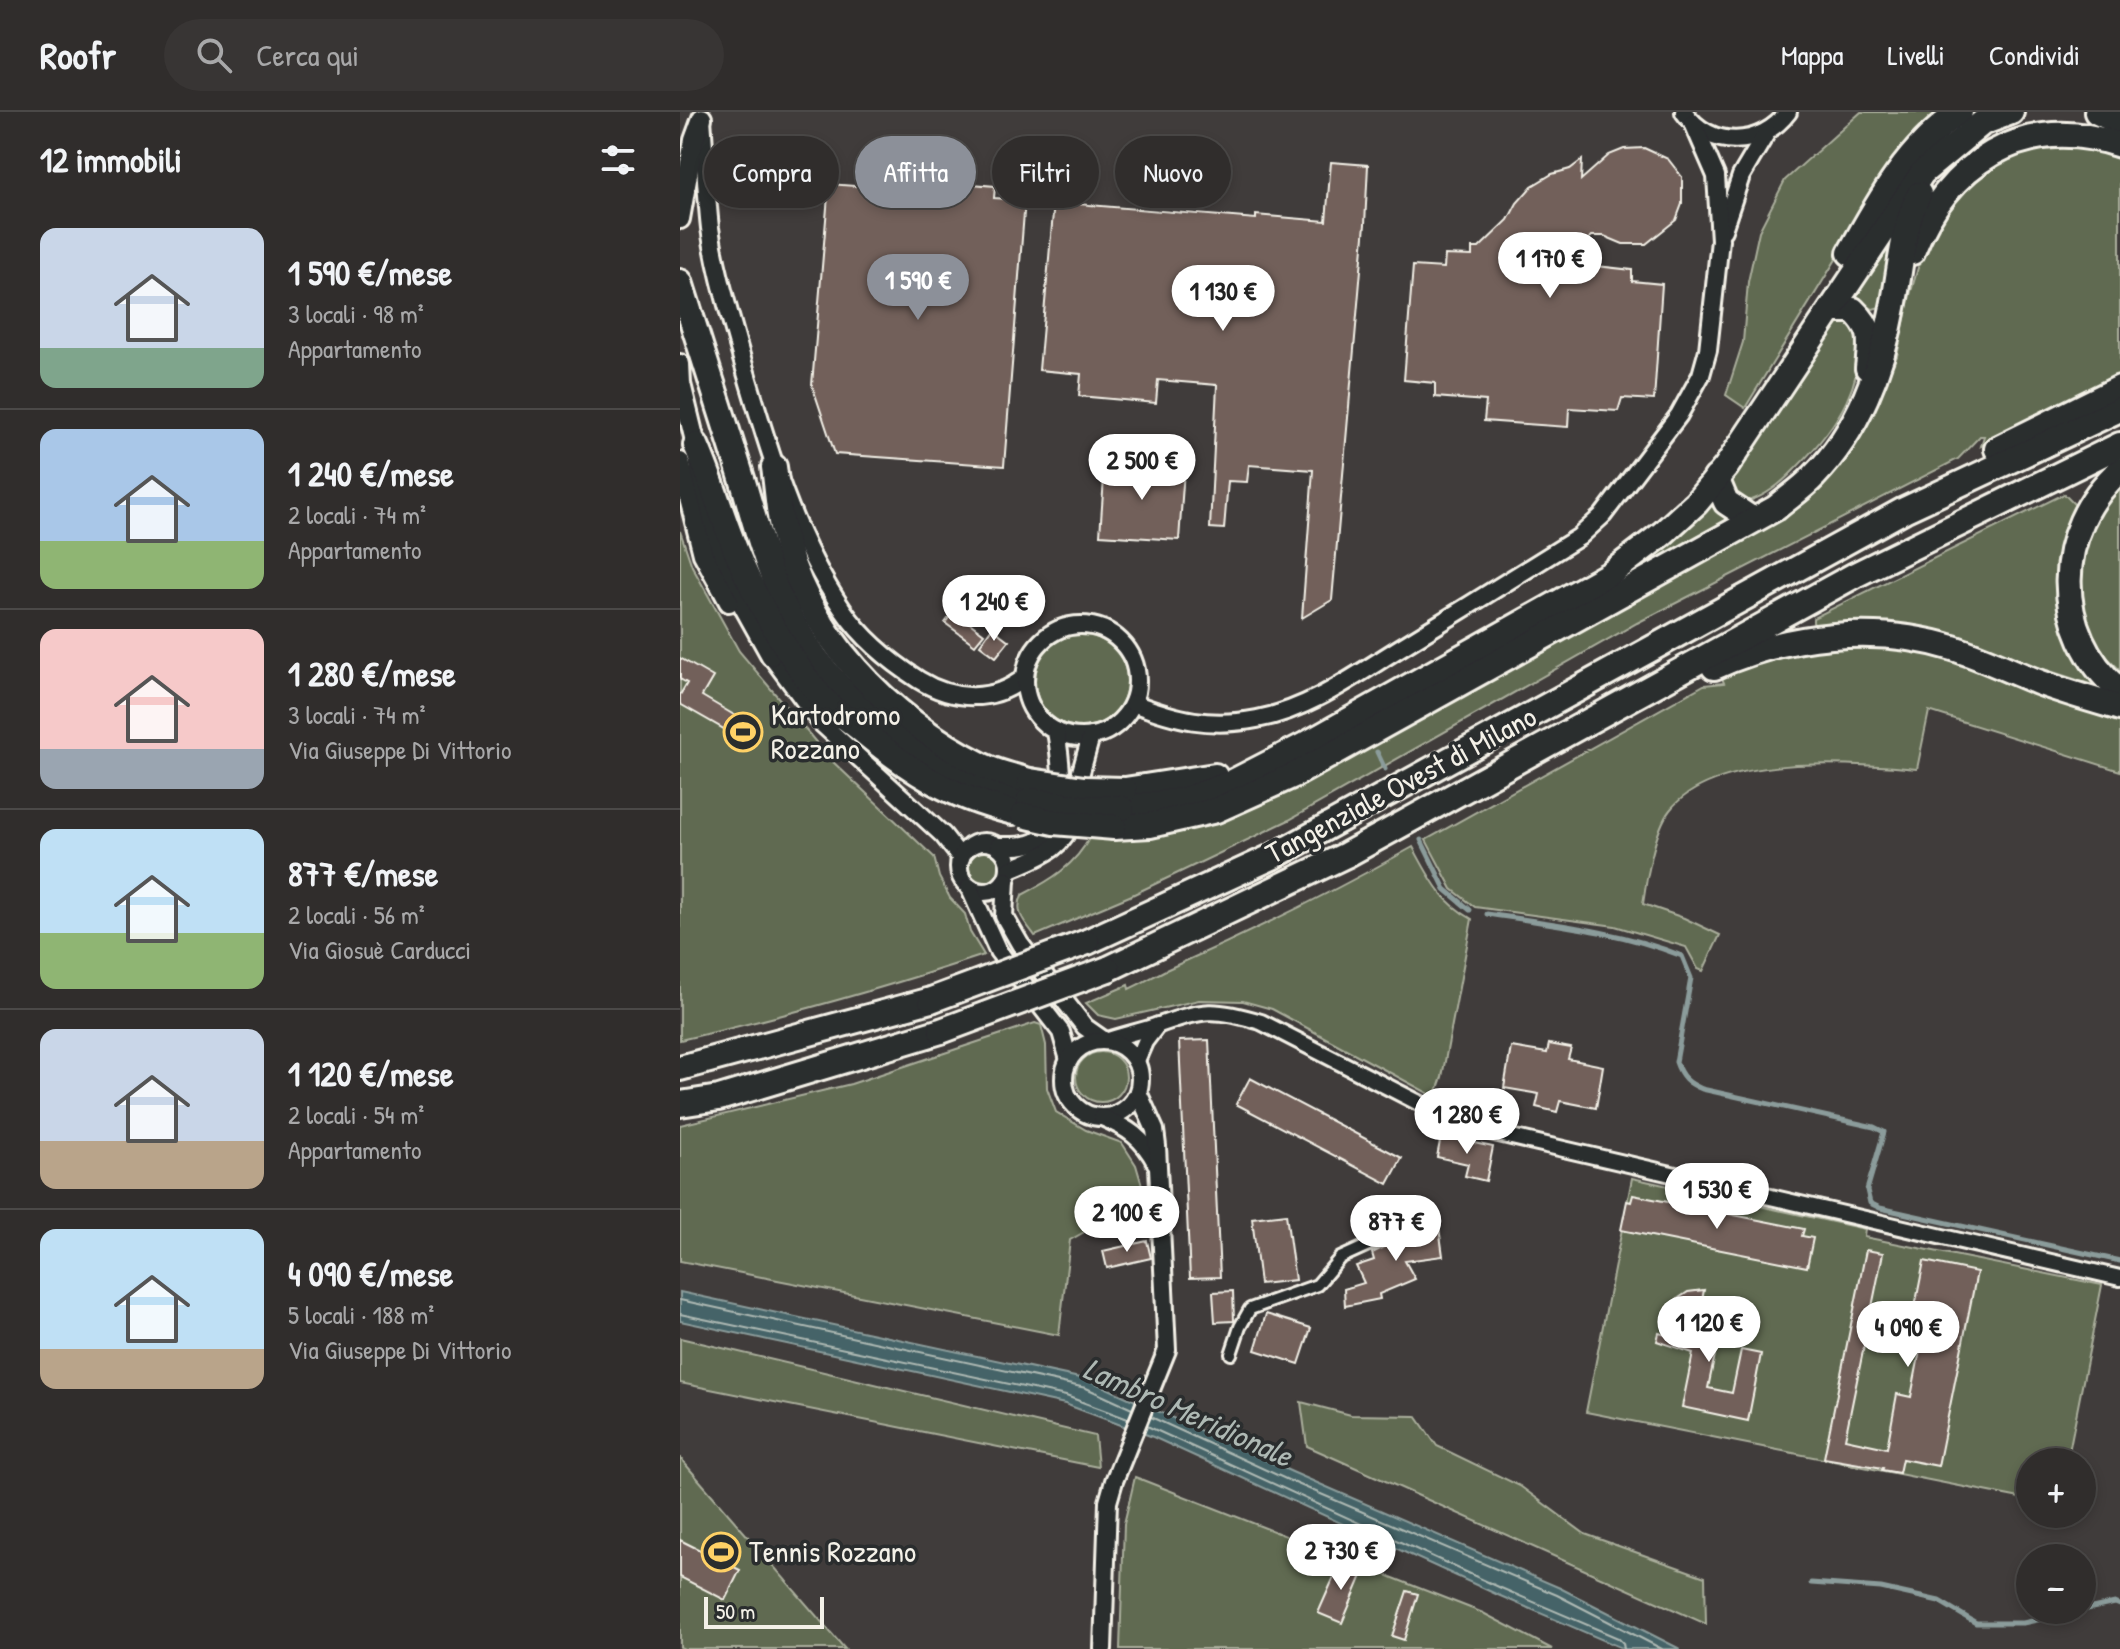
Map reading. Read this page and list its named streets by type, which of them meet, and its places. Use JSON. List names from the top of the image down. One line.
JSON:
{"streets":{"highway":["Tangenziale Ovest di Milano"]},"water":["Lambro Meridionale"],"places":{"sports":["Kartodromo Rozzano","Tennis Rozzano"]},"scale_bar":"50 m","page":{"header":"Roofr","search":"Cerca qui","nav":["Mappa","Livelli","Condividi"],"heading":"12 immobili","chip":["Compra","Affitta","Filtri","Nuovo"],"list":[{"name":"1 590 €/mese","note":"3 locali · 98 m² · Appartamento"},{"name":"1 240 €/mese","note":"2 locali · 74 m² · Appartamento"},{"name":"1 280 €/mese","note":"3 locali · 74 m² · Via Giuseppe Di Vittorio"},{"name":"877 €/mese","note":"2 locali · 56 m² · Via Giosuè Carducci"},{"name":"1 120 €/mese","note":"2 locali · 54 m² · Appartamento"},{"name":"4 090 €/mese","note":"5 locali · 188 m² · Via Giuseppe Di Vittorio"}],"price":["1 170 €","1 590 €","1 130 €","2 500 €","1 240 €","1 280 €","1 530 €","2 100 €","877 €","1 120 €","4 090 €","2 730 €"],"map_buttons":["+","−"],"scale":"50 m"}}
